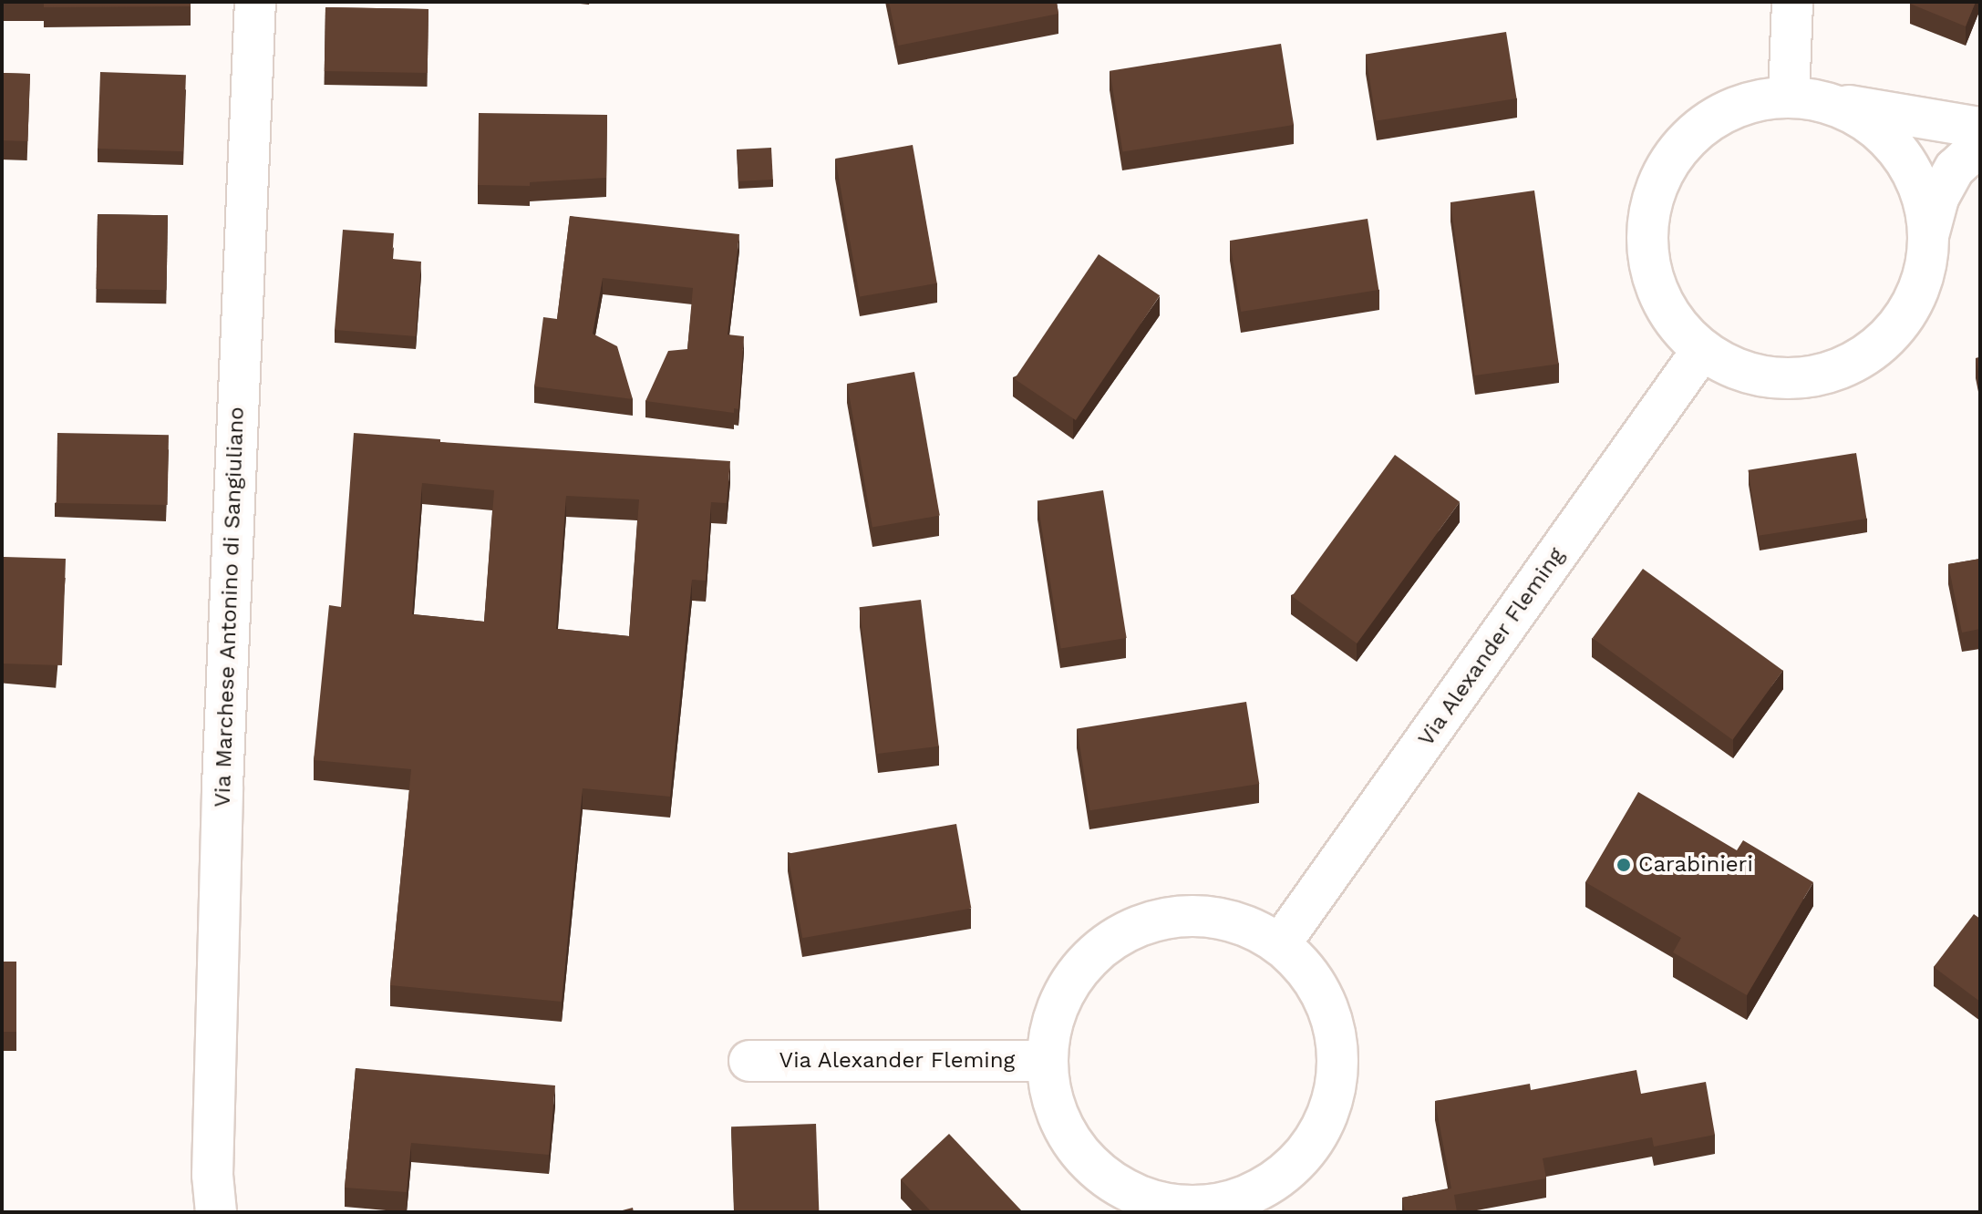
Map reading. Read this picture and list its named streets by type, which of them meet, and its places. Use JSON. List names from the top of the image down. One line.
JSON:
{"streets":{"street":["Via Marchese Antonino di Sangiuliano","Via Alexander Fleming"]},"places":["Carabinieri"]}
